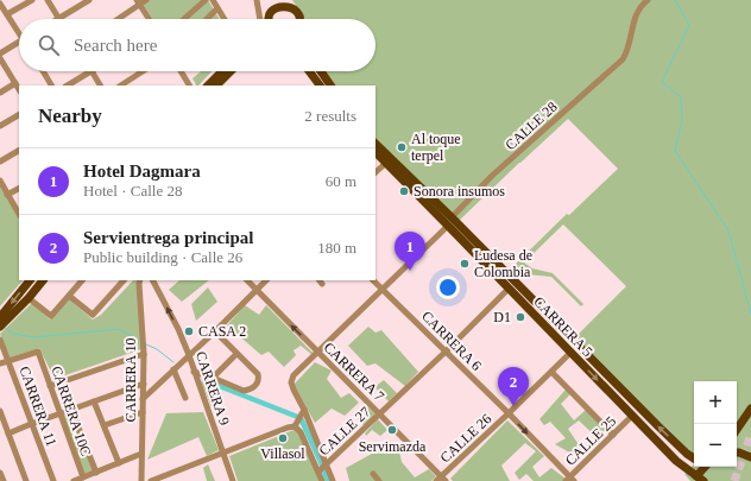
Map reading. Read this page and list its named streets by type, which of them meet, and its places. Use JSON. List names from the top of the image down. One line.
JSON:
{"streets":{"main road":["CARRERA 5"],"street":["CALLE 28","CARRERA 6","CARRERA 7","CARRERA 10","CARRERA 9","CARRERA 11","CARRERA 10C","CALLE 27","CALLE 26","CALLE 25"]},"crossings":[["CALLE 28","CARRERA 5"],["CALLE 28","CARRERA 6"],["CALLE 28","CARRERA 7"],["CARRERA 5","CALLE 27"],["CARRERA 5","CALLE 26"],["CARRERA 5","CALLE 25"],["CARRERA 6","CALLE 27"],["CARRERA 6","CALLE 26"],["CARRERA 6","CALLE 25"],["CARRERA 7","CALLE 27"],["CARRERA 7","CALLE 26"],["CARRERA 11","CARRERA 10C"]],"one_way":["CARRERA 9"],"places":["Al toque terpel","Sonora insumos","Ludesa de Colombia","D1","CASA 2","Servimazda","Villasol"],"page":{"search":"Search here","heading":["Nearby","2 results"],"list":[{"mark":"1","name":"Hotel Dagmara","note":"Hotel · Calle 28","value":"60 m"},{"mark":"2","name":"Servientrega principal","note":"Public building · Calle 26","value":"180 m"}],"pins":["1","2"],"map_buttons":["+","−"]}}
